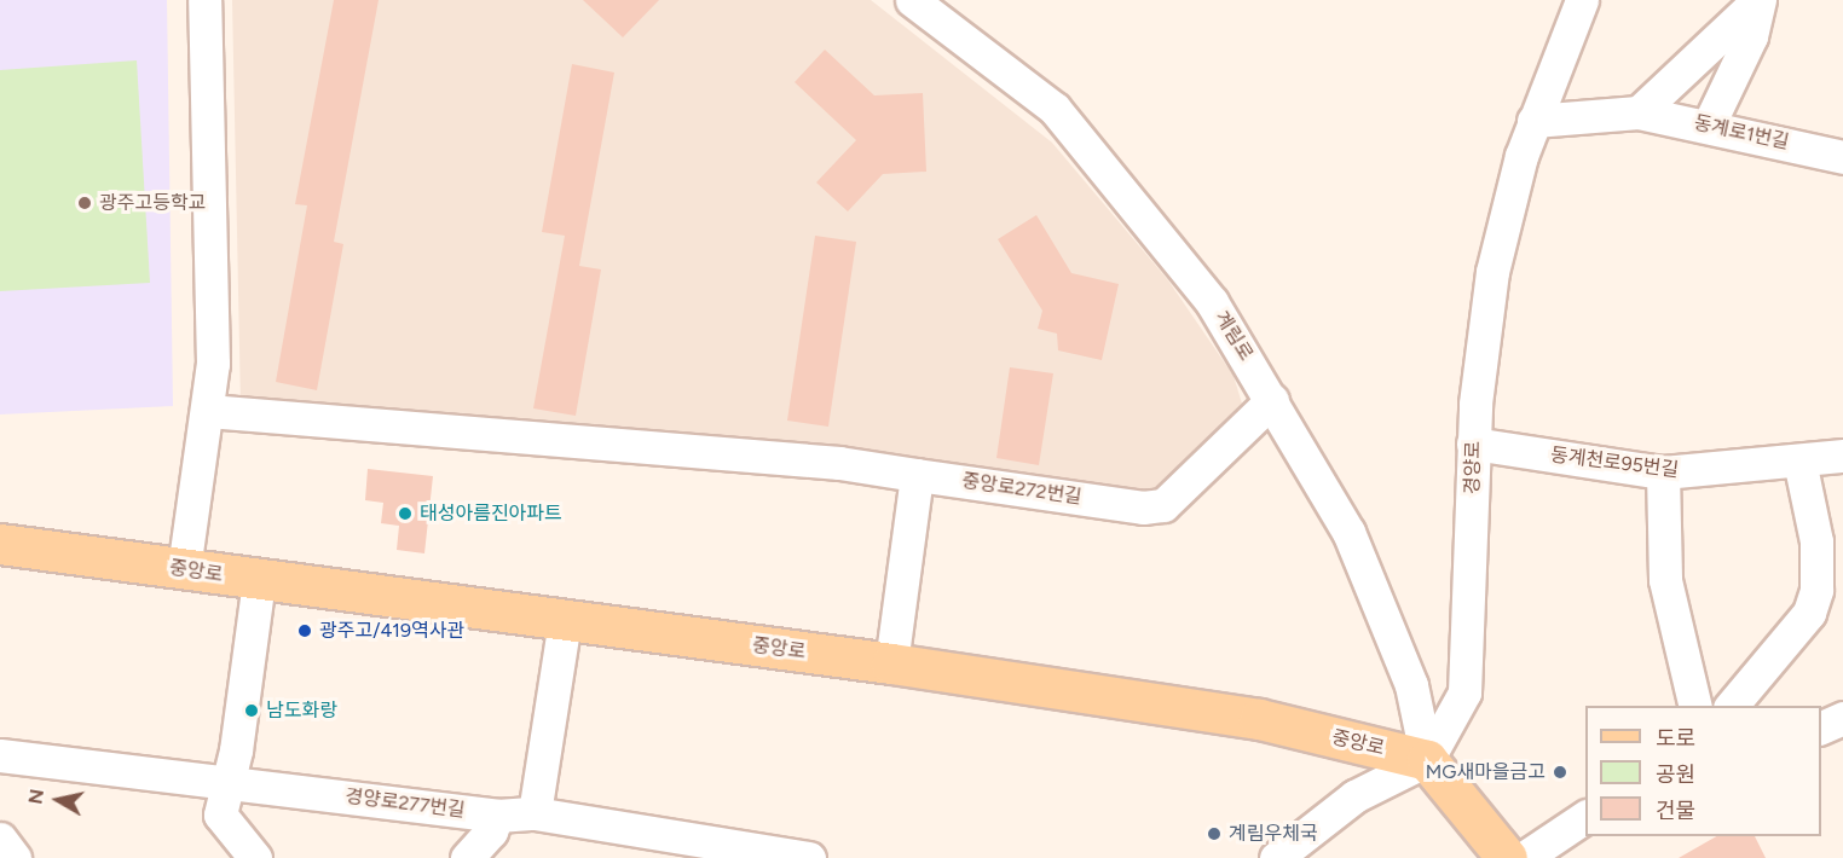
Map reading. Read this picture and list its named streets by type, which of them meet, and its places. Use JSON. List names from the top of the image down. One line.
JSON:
{"streets":{"main road":["중앙로"],"street":["동계로1번길","계림로","동계천로95번길","경양로","중앙로272번길","경양로277번길"]},"crossings":[["동계로1번길","경양로"],["계림로","경양로"],["계림로","중앙로272번길"],["계림로","중앙로"],["동계천로95번길","경양로"],["경양로","중앙로"]],"places":["광주고등학교","태성아름진아파트","광주고/419역사관","남도화랑","MG새마을금고","계림우체국"],"legend":["도로","공원","건물"],"north":"left"}
